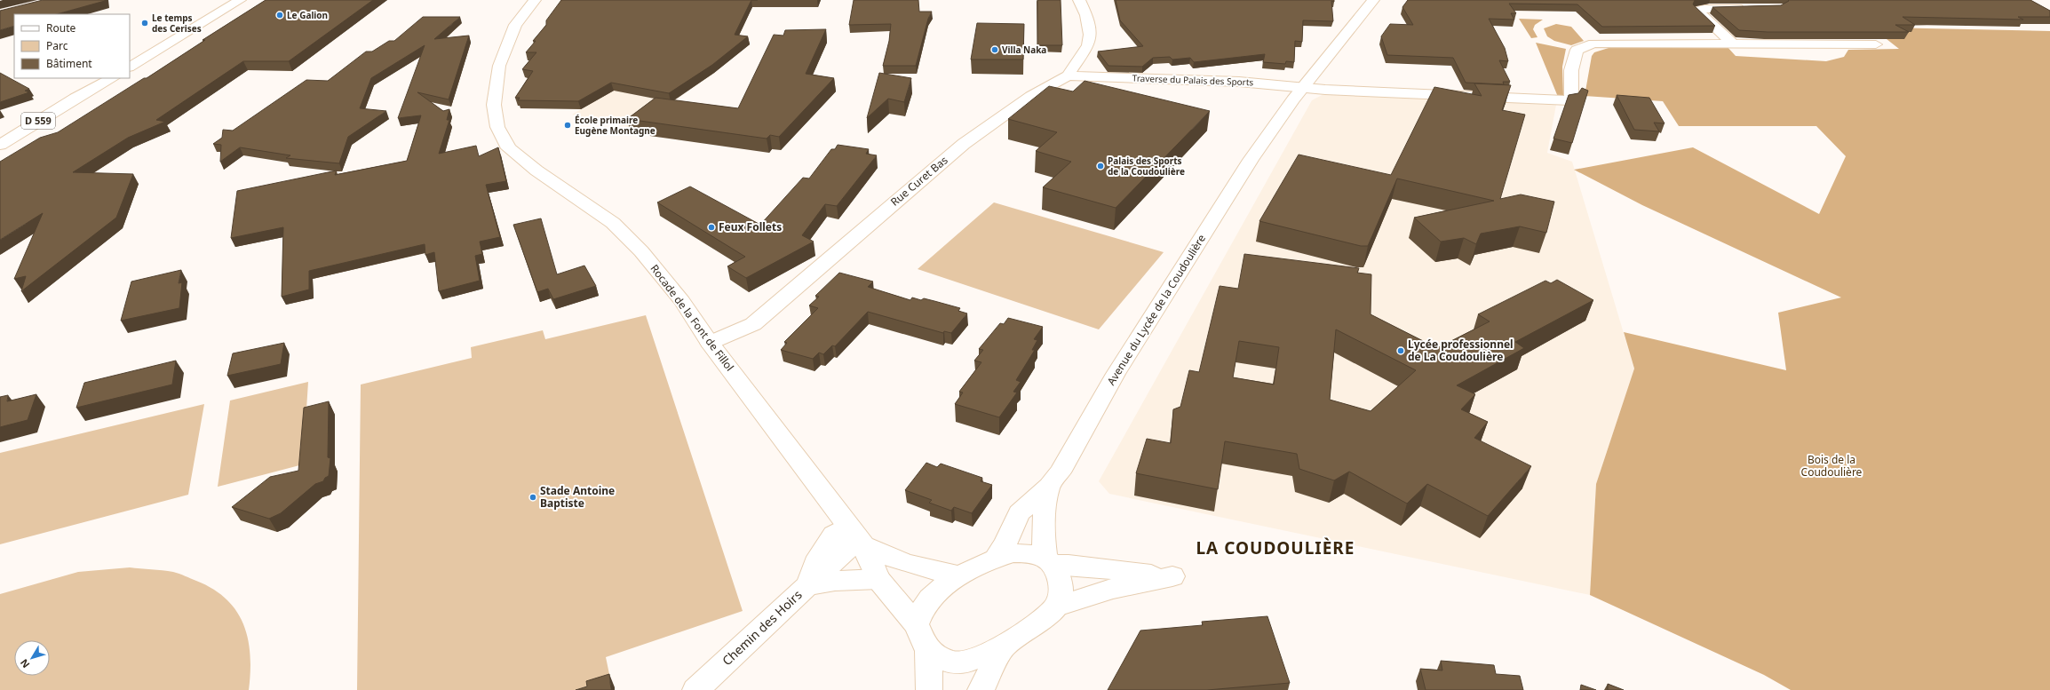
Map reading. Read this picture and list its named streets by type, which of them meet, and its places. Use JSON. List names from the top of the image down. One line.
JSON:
{"streets":{"street":["Traverse du Palais des Sports","D 559","Rue Curet Bas","Avenue du Lycée de la Coudoulière","Rocade de la Font de Fillol","Chemin des Hoirs"]},"crossings":[["Traverse du Palais des Sports","Rue Curet Bas"],["Traverse du Palais des Sports","Avenue du Lycée de la Coudoulière"],["Rue Curet Bas","Rocade de la Font de Fillol"],["Rocade de la Font de Fillol","Chemin des Hoirs"]],"districts":["LA COUDOULIÈRE"],"parks":["Bois de la Coudoulière"],"places":["Le Galion","Le temps des Cerises","Villa Naka","École primaire Eugène Montagne","Palais des Sports de la Coudoulière","Feux Follets","Lycée professionnel de La Coudoulière","Stade Antoine Baptiste"],"legend":["Route","Parc","Bâtiment"],"north":"bottom left"}
